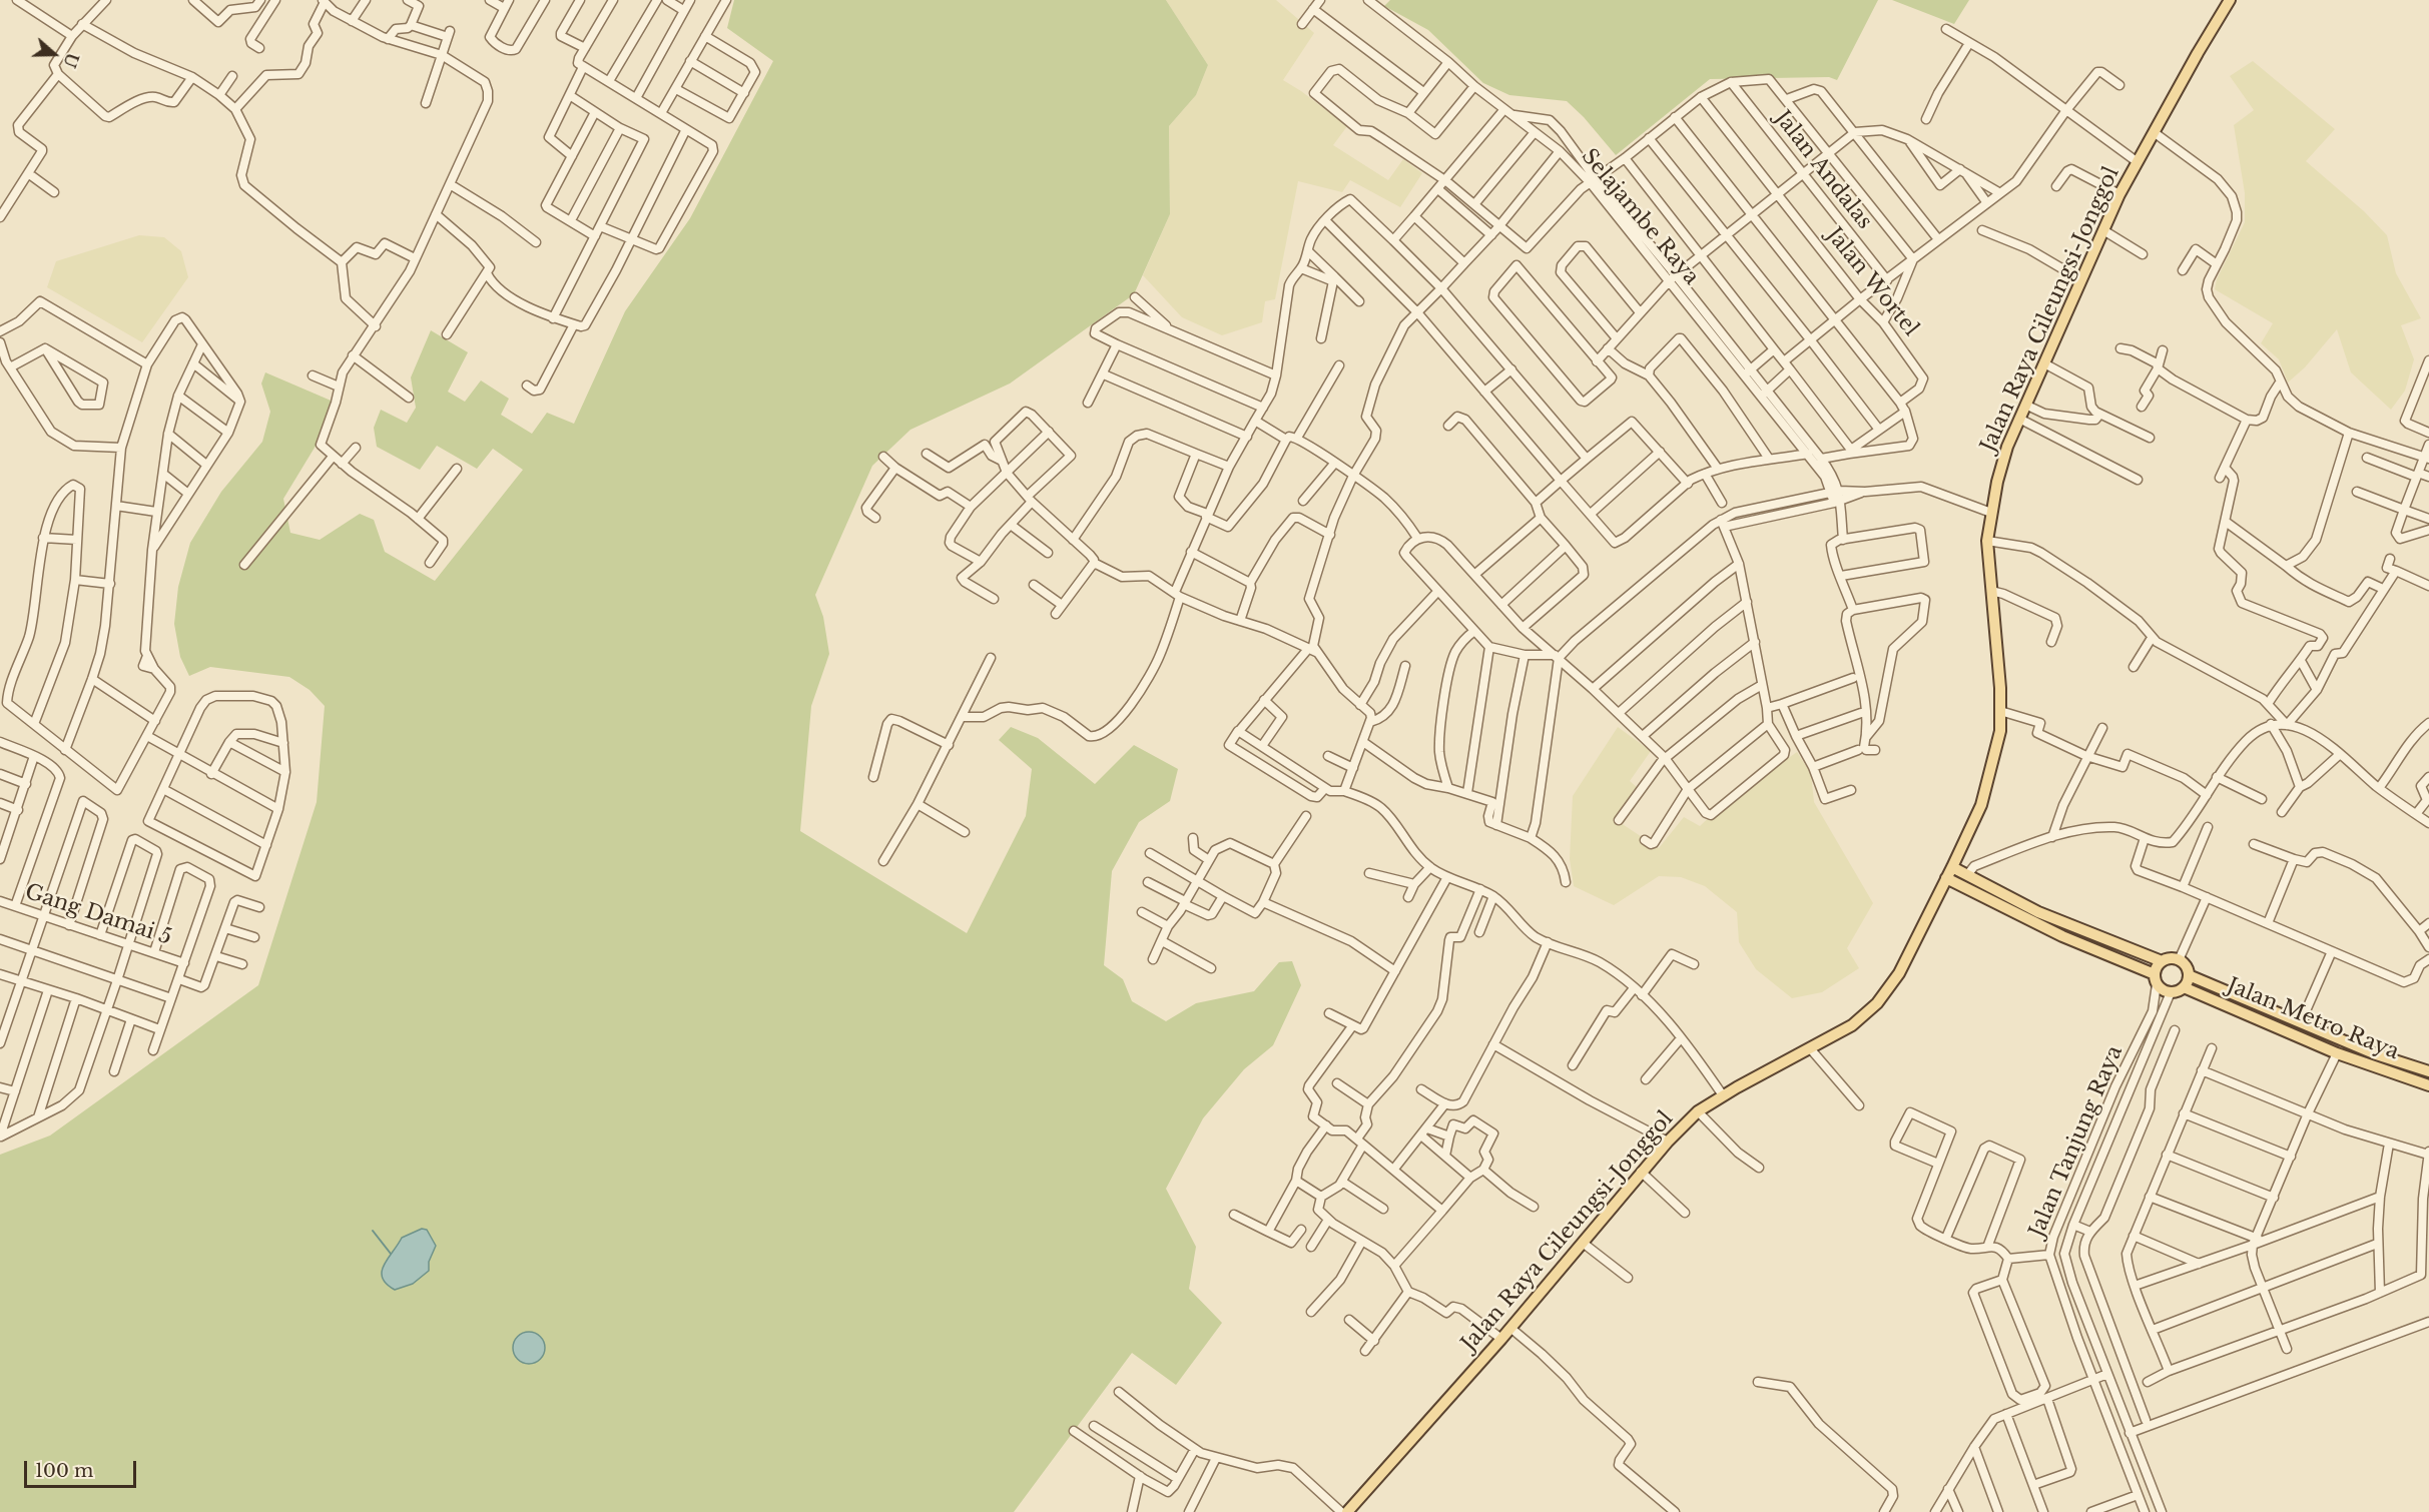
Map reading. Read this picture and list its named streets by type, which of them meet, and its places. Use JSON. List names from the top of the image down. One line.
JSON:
{"streets":{"main road":["Jalan Raya Cileungsi-Jonggol","Jalan Metro Raya"],"street":["Jalan Andalas","Selajambe Raya","Jalan Wortel","Gang Damai 5","Jalan Tanjung Raya"]},"crossings":[["Selajambe Raya","Jalan Wortel"],["Jalan Metro Raya","Jalan Tanjung Raya"]],"scale_bar":"100 m","north":"right"}
